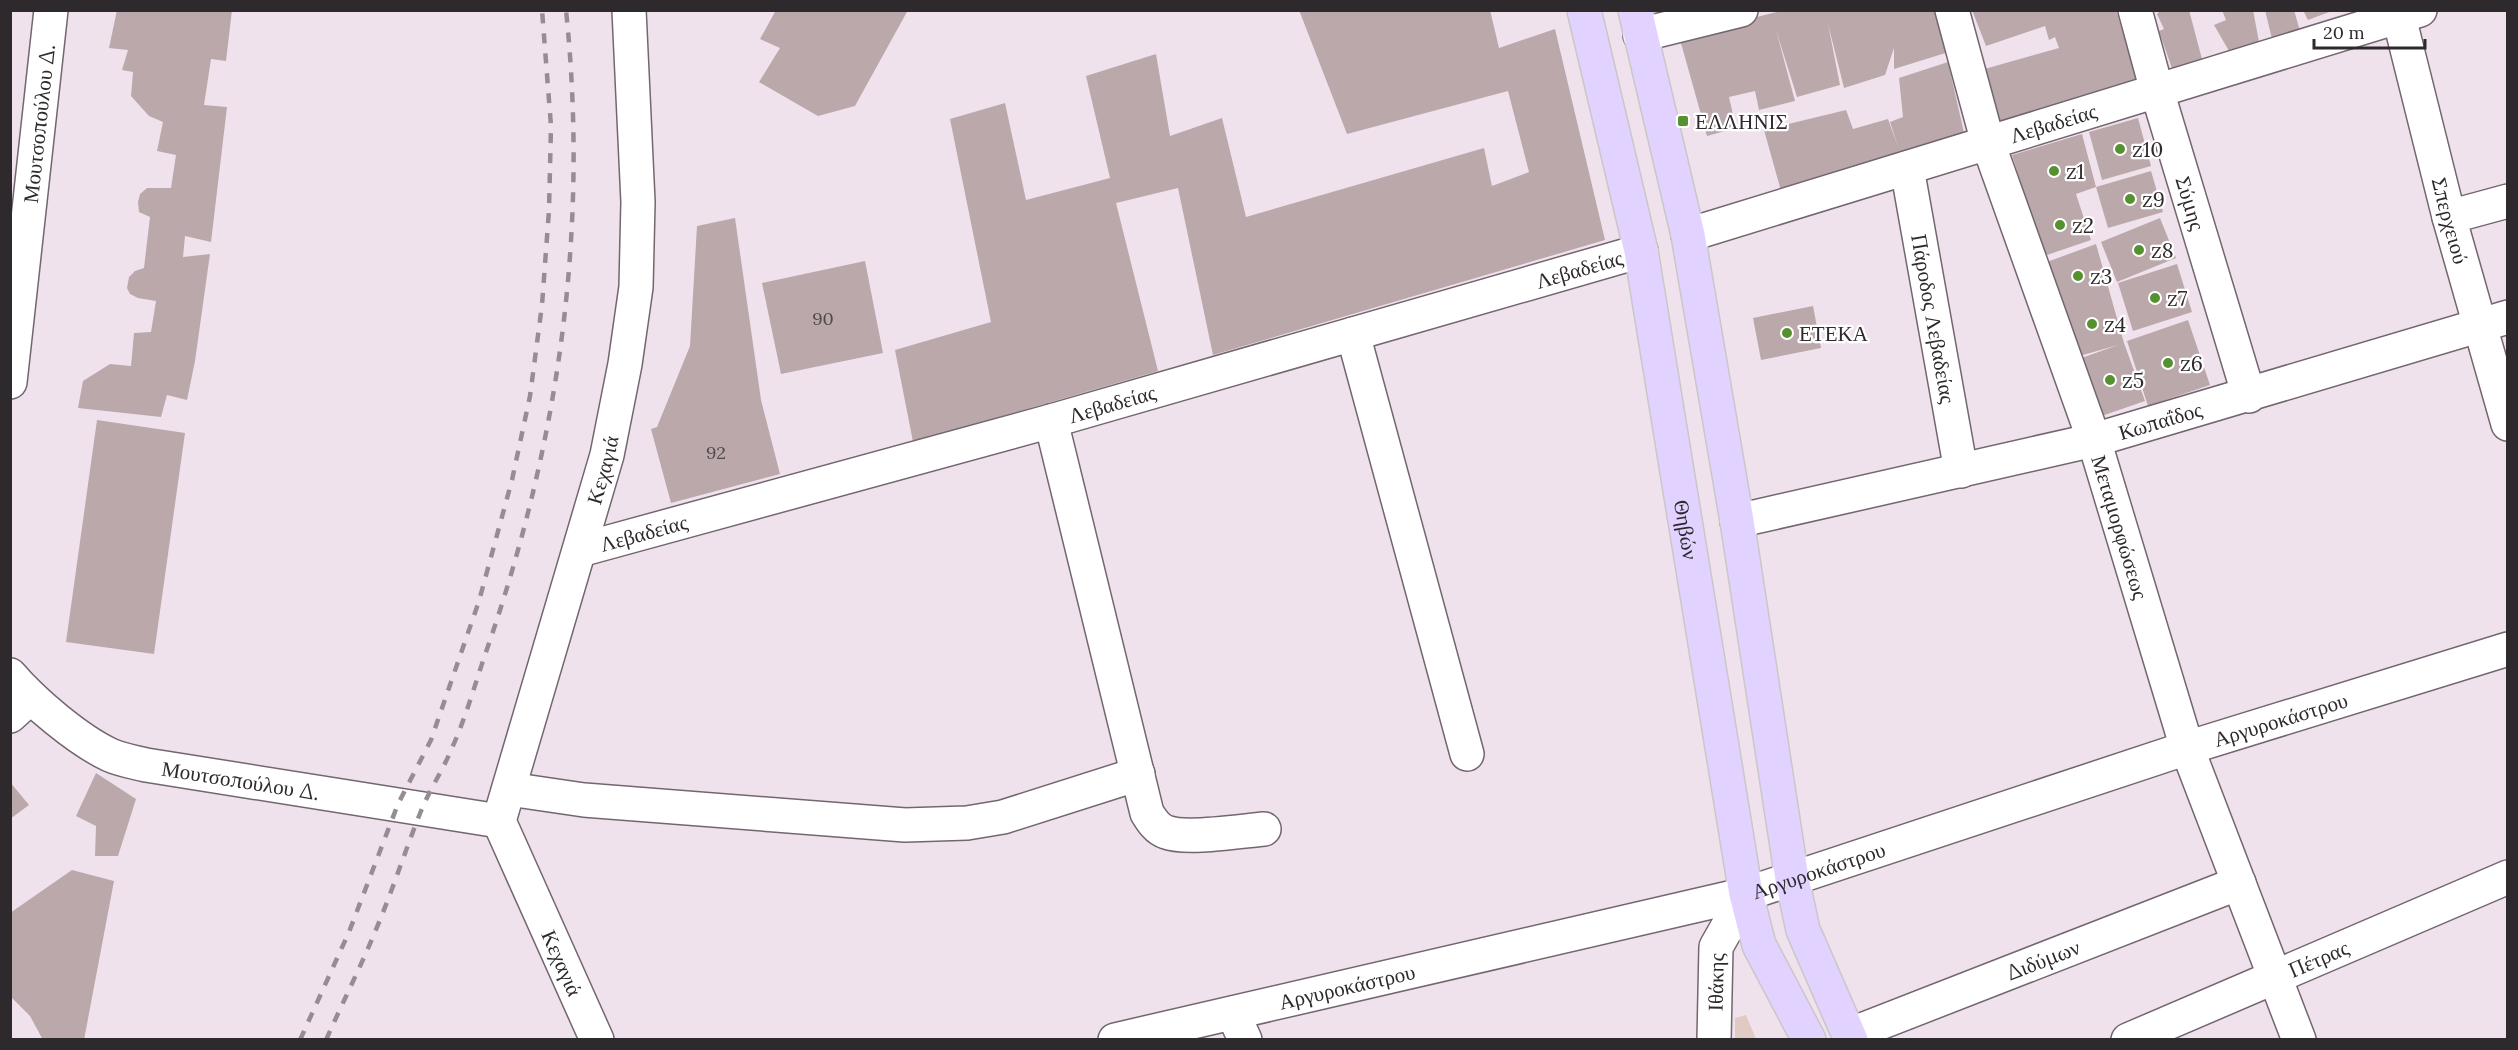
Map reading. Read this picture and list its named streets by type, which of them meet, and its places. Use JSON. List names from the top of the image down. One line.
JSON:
{"streets":{"main road":["Θηβών"],"street":["Λεβαδείας","Μουτσοπούλου Δ.","Σύμης","Σπερχειού","Πάροδος Λεβαδείας","Κωπαΐδος","Κεχαγιά","Μεταμορφώσεως","Αργυροκάστρου","Διδύμων","Πέτρας","Ιθάκης"]},"crossings":[["Λεβαδείας","Σύμης"],["Λεβαδείας","Σπερχειού"],["Λεβαδείας","Πάροδος Λεβαδείας"],["Λεβαδείας","Κεχαγιά"],["Λεβαδείας","Μεταμορφώσεως"],["Λεβαδείας","Θηβών"],["Μουτσοπούλου Δ.","Κεχαγιά"],["Σύμης","Κωπαΐδος"],["Σπερχειού","Κωπαΐδος"],["Πάροδος Λεβαδείας","Κωπαΐδος"],["Κωπαΐδος","Μεταμορφώσεως"],["Μεταμορφώσεως","Αργυροκάστρου"],["Μεταμορφώσεως","Διδύμων"],["Μεταμορφώσεως","Πέτρας"],["Θηβών","Αργυροκάστρου"],["Θηβών","Ιθάκης"],["Αργυροκάστρου","Ιθάκης"]],"places":{"transit":["ΕΛΛΗΝΙΣ"],"other":["z10","z1","z9","z2","z8","z3","z7","z4","ΕΤΕΚΑ","z6","z5"]},"house_numbers":["90","92"],"scale_bar":"20 m"}
